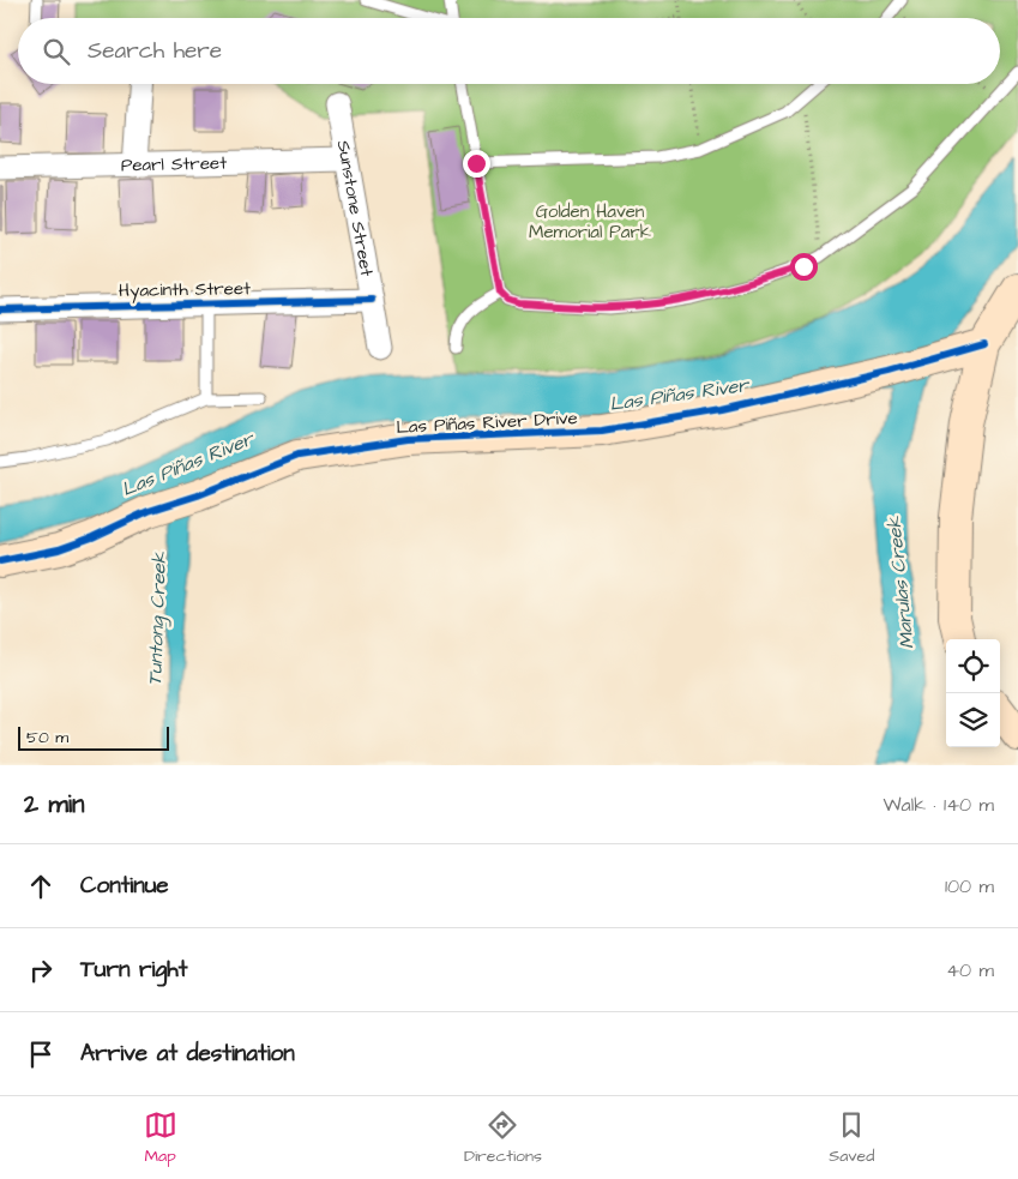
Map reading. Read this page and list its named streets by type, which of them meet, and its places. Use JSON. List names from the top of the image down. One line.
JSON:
{"streets":{"street":["Pearl Street","Sunstone Street","Hyacinth Street","Las Piñas River Drive"]},"crossings":[["Pearl Street","Sunstone Street"],["Sunstone Street","Hyacinth Street"]],"water":["Las Piñas River","Marulas Creek","Tuntong Creek"],"parks":["Golden Haven Memorial Park"],"scale_bar":"50 m","page":{"search":"Search here","scale":"50 m","heading":["2 min","Walk · 140 m"],"list":[["Continue","100 m"],["Turn right","40 m"],"Arrive at destination"],"nav":["Map","Directions","Saved"]}}
